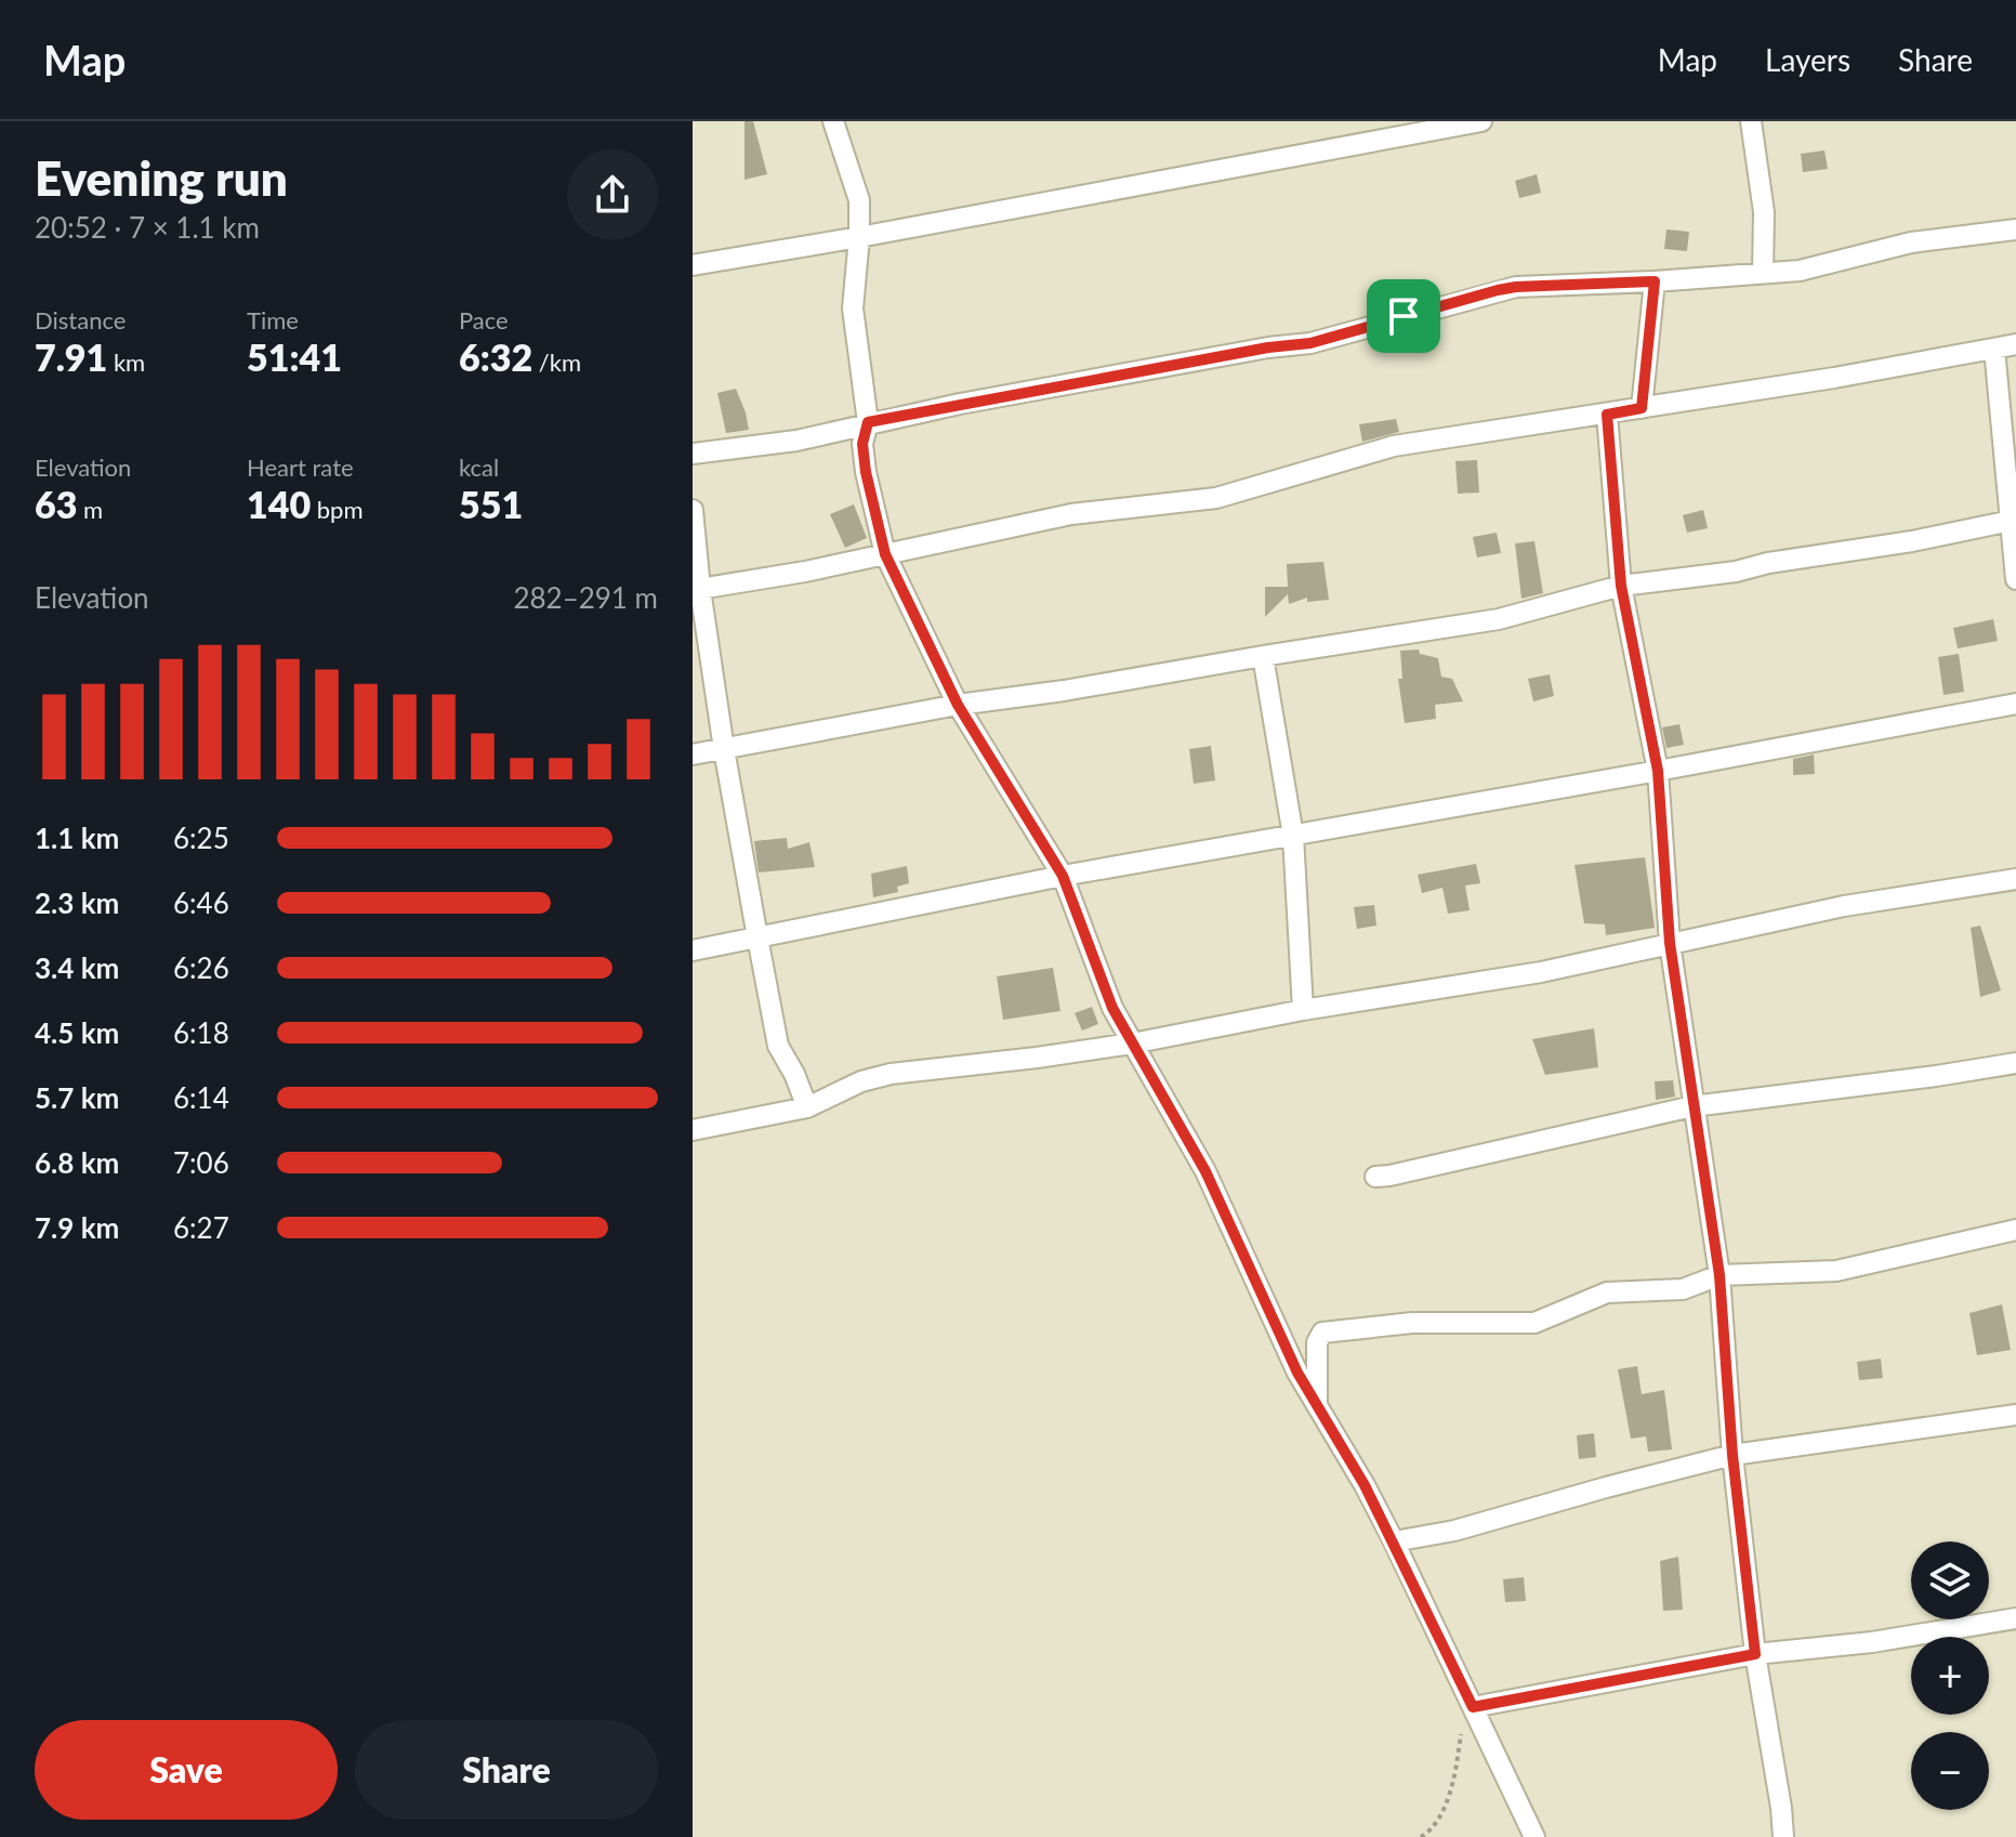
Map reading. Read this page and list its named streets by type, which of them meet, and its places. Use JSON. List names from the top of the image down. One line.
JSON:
{"page":{"header":"Map","nav":["Map","Layers","Share"],"heading":["Evening run","20:52 · 7 × 1.1 km"],"stats":[["Distance","7.91 km"],["Time","51:41"],["Pace","6:32 /km"],["Elevation","63 m"],["Heart rate","140 bpm"],["kcal","551"]],"chart":["Elevation","282–291 m"],"list":[{"name":"1.1 km","note":"6:25"},{"name":"2.3 km","note":"6:46"},{"name":"3.4 km","note":"6:26"},{"name":"4.5 km","note":"6:18"},{"name":"5.7 km","note":"6:14"},{"name":"6.8 km","note":"7:06"},{"name":"7.9 km","note":"6:27"}],"map_buttons":["+","−"],"buttons":["Save","Share"]}}
